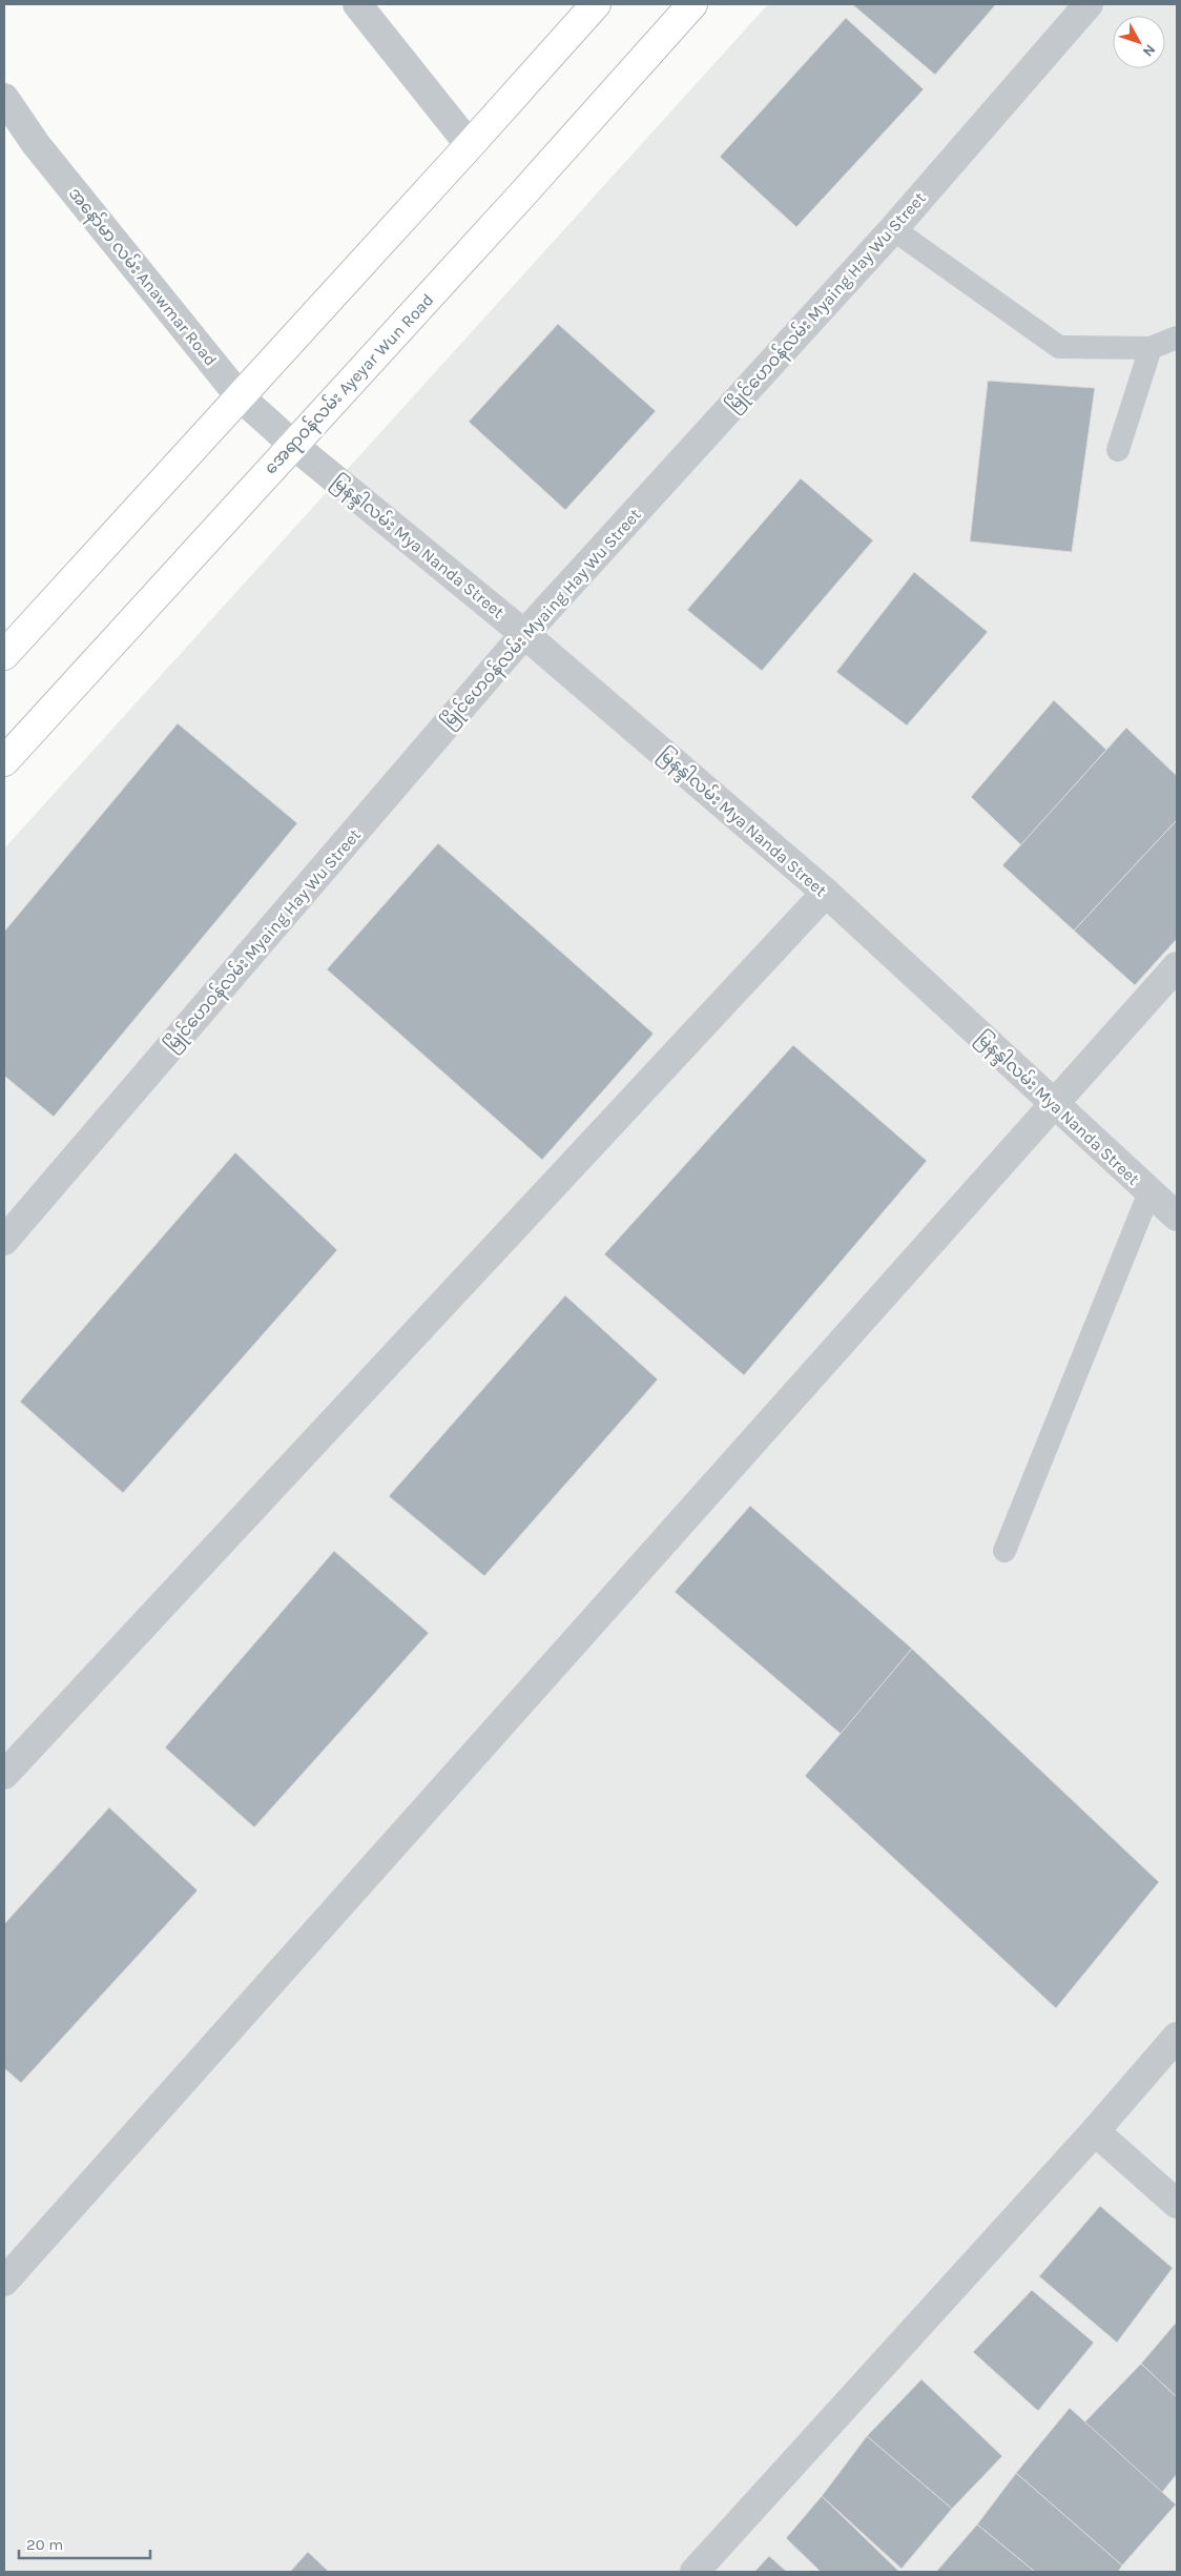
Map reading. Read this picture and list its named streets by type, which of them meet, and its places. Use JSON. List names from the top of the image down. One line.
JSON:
{"streets":{"main road":["အေရာဝန်လမ်း Ayeyar Wun Road"],"street":["အနော်မာ လမ်း Anawmar Road","မြိုင်ဟေဝန်လမ်း Myaing Hay Wu Street","မြနန္ဒါလမ်း Mya Nanda Street"]},"crossings":[["အနော်မာ လမ်း Anawmar Road","အေရာဝန်လမ်း Ayeyar Wun Road"],["အနော်မာ လမ်း Anawmar Road","မြနန္ဒါလမ်း Mya Nanda Street"],["မြိုင်ဟေဝန်လမ်း Myaing Hay Wu Street","မြနန္ဒါလမ်း Mya Nanda Street"],["အေရာဝန်လမ်း Ayeyar Wun Road","မြနန္ဒါလမ်း Mya Nanda Street"]],"scale_bar":"20 m","north":"bottom right"}
